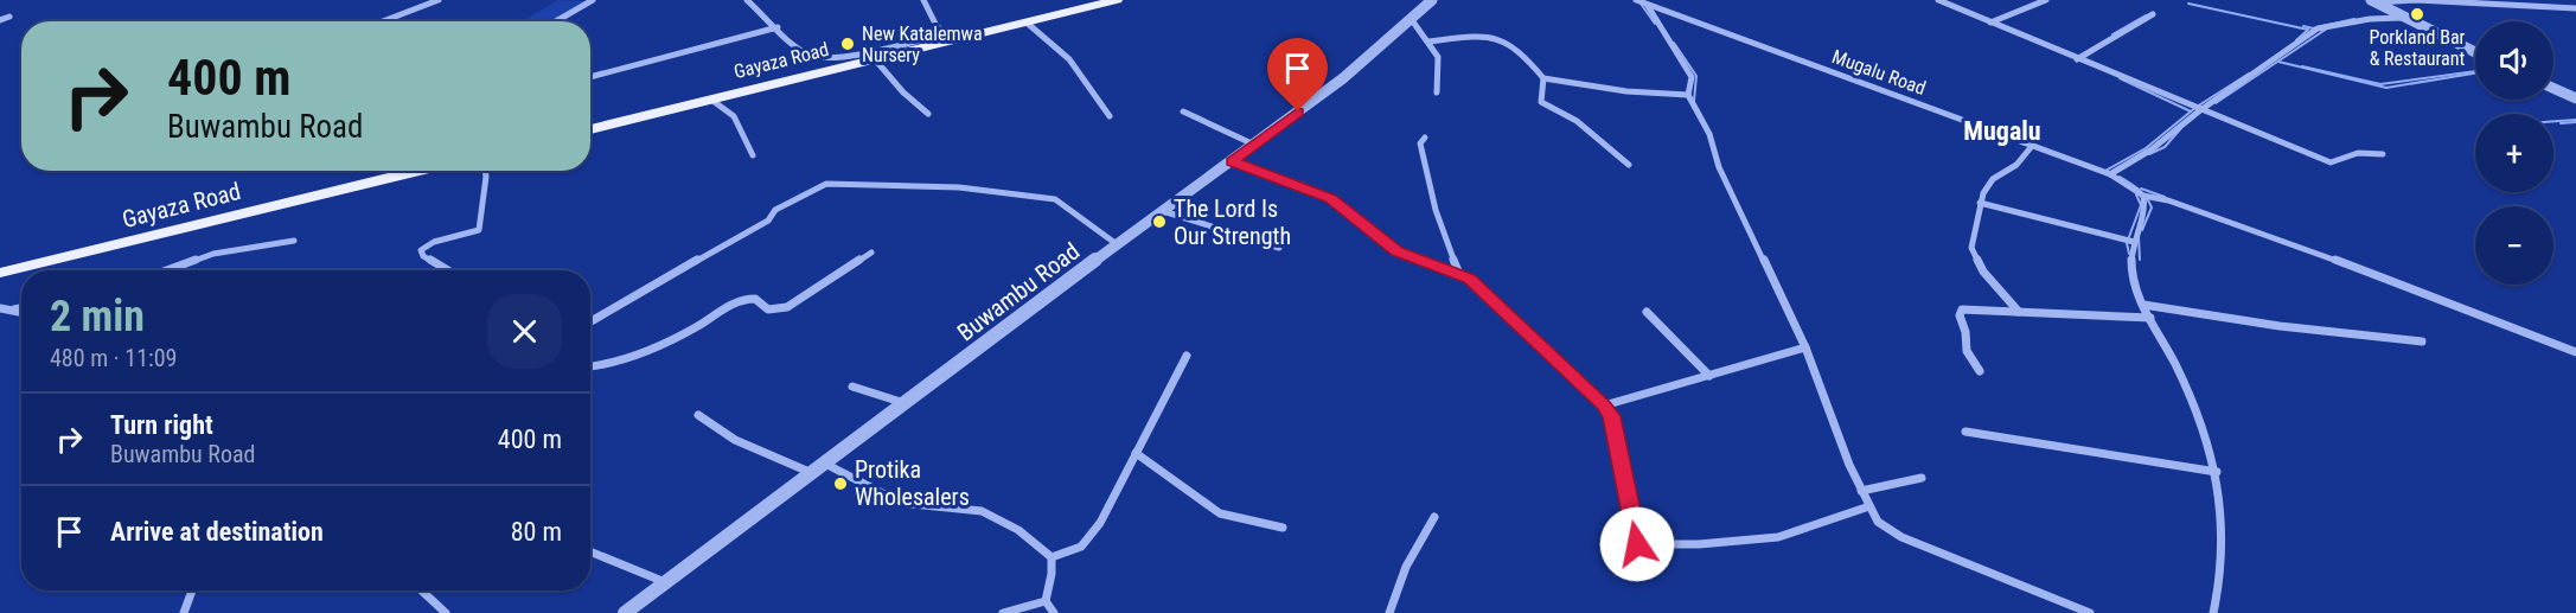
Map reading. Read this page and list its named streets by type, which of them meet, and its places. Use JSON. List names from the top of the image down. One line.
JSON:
{"streets":{"main road":["Gayaza Road"],"street":["Mugalu Road","Buwambu Road"]},"districts":["Mugalu"],"places":["Porkland Bar & Restaurant","New Katalemwa Nursery","The Lord Is Our Strength","Protika Wholesalers"],"page":{"map_buttons":["+","−"],"turn":["400 m","Buwambu Road"],"heading":["2 min","480 m · 11:09"],"list":[{"name":"Turn right","note":"Buwambu Road","value":"400 m"},{"name":"Arrive at destination","value":"80 m"}]}}
